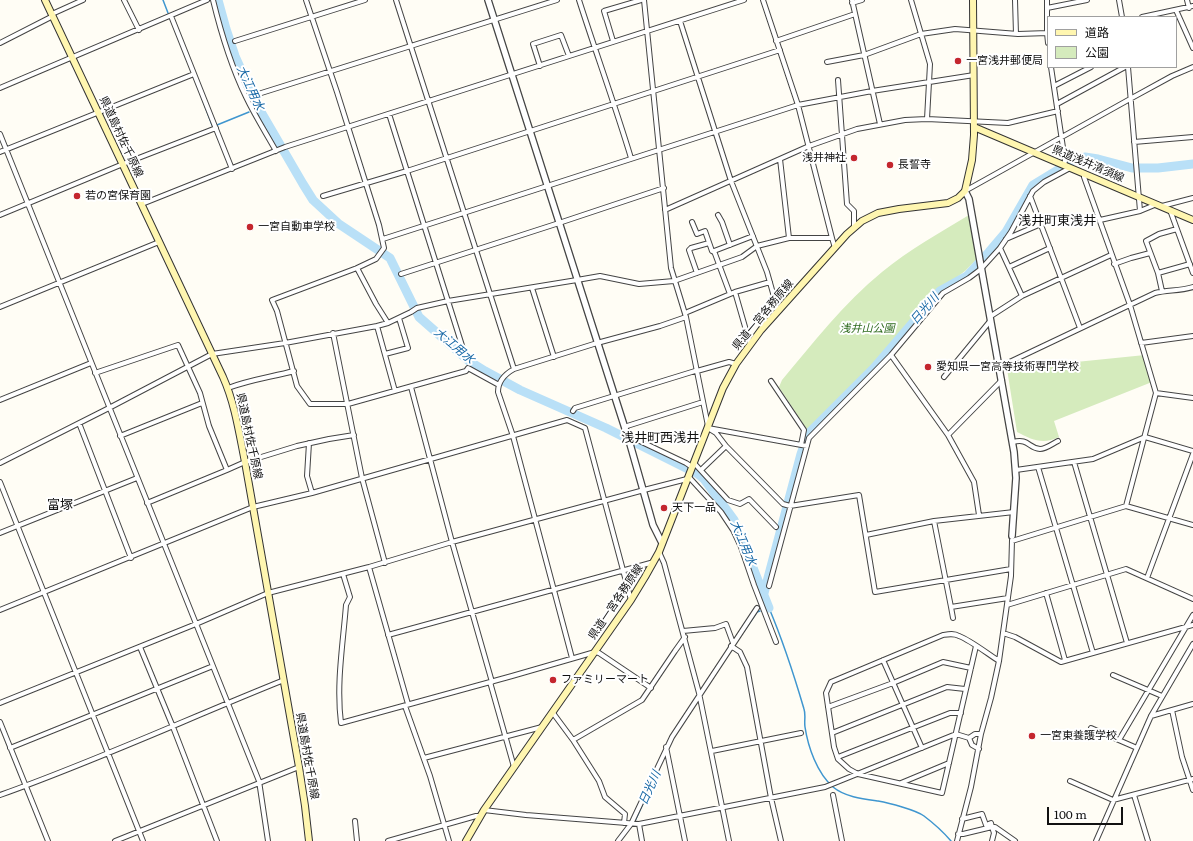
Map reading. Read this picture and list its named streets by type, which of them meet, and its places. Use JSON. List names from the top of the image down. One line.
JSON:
{"streets":{"main road":["県道島村佐千原線","県道浅井清須線","県道一宮各務原線"]},"districts":["浅井町東浅井","浅井町西浅井","富塚"],"water":["大江用水","日光川"],"parks":["浅井山公園"],"places":["一宮浅井郵便局","浅井神社","長誓寺","若の宮保育園","一宮自動車学校","愛知県一宮高等技術専門学校","天下一品","ファミリーマート","一宮東養護学校"],"legend":["道路","公園"],"scale_bar":"100 m"}
